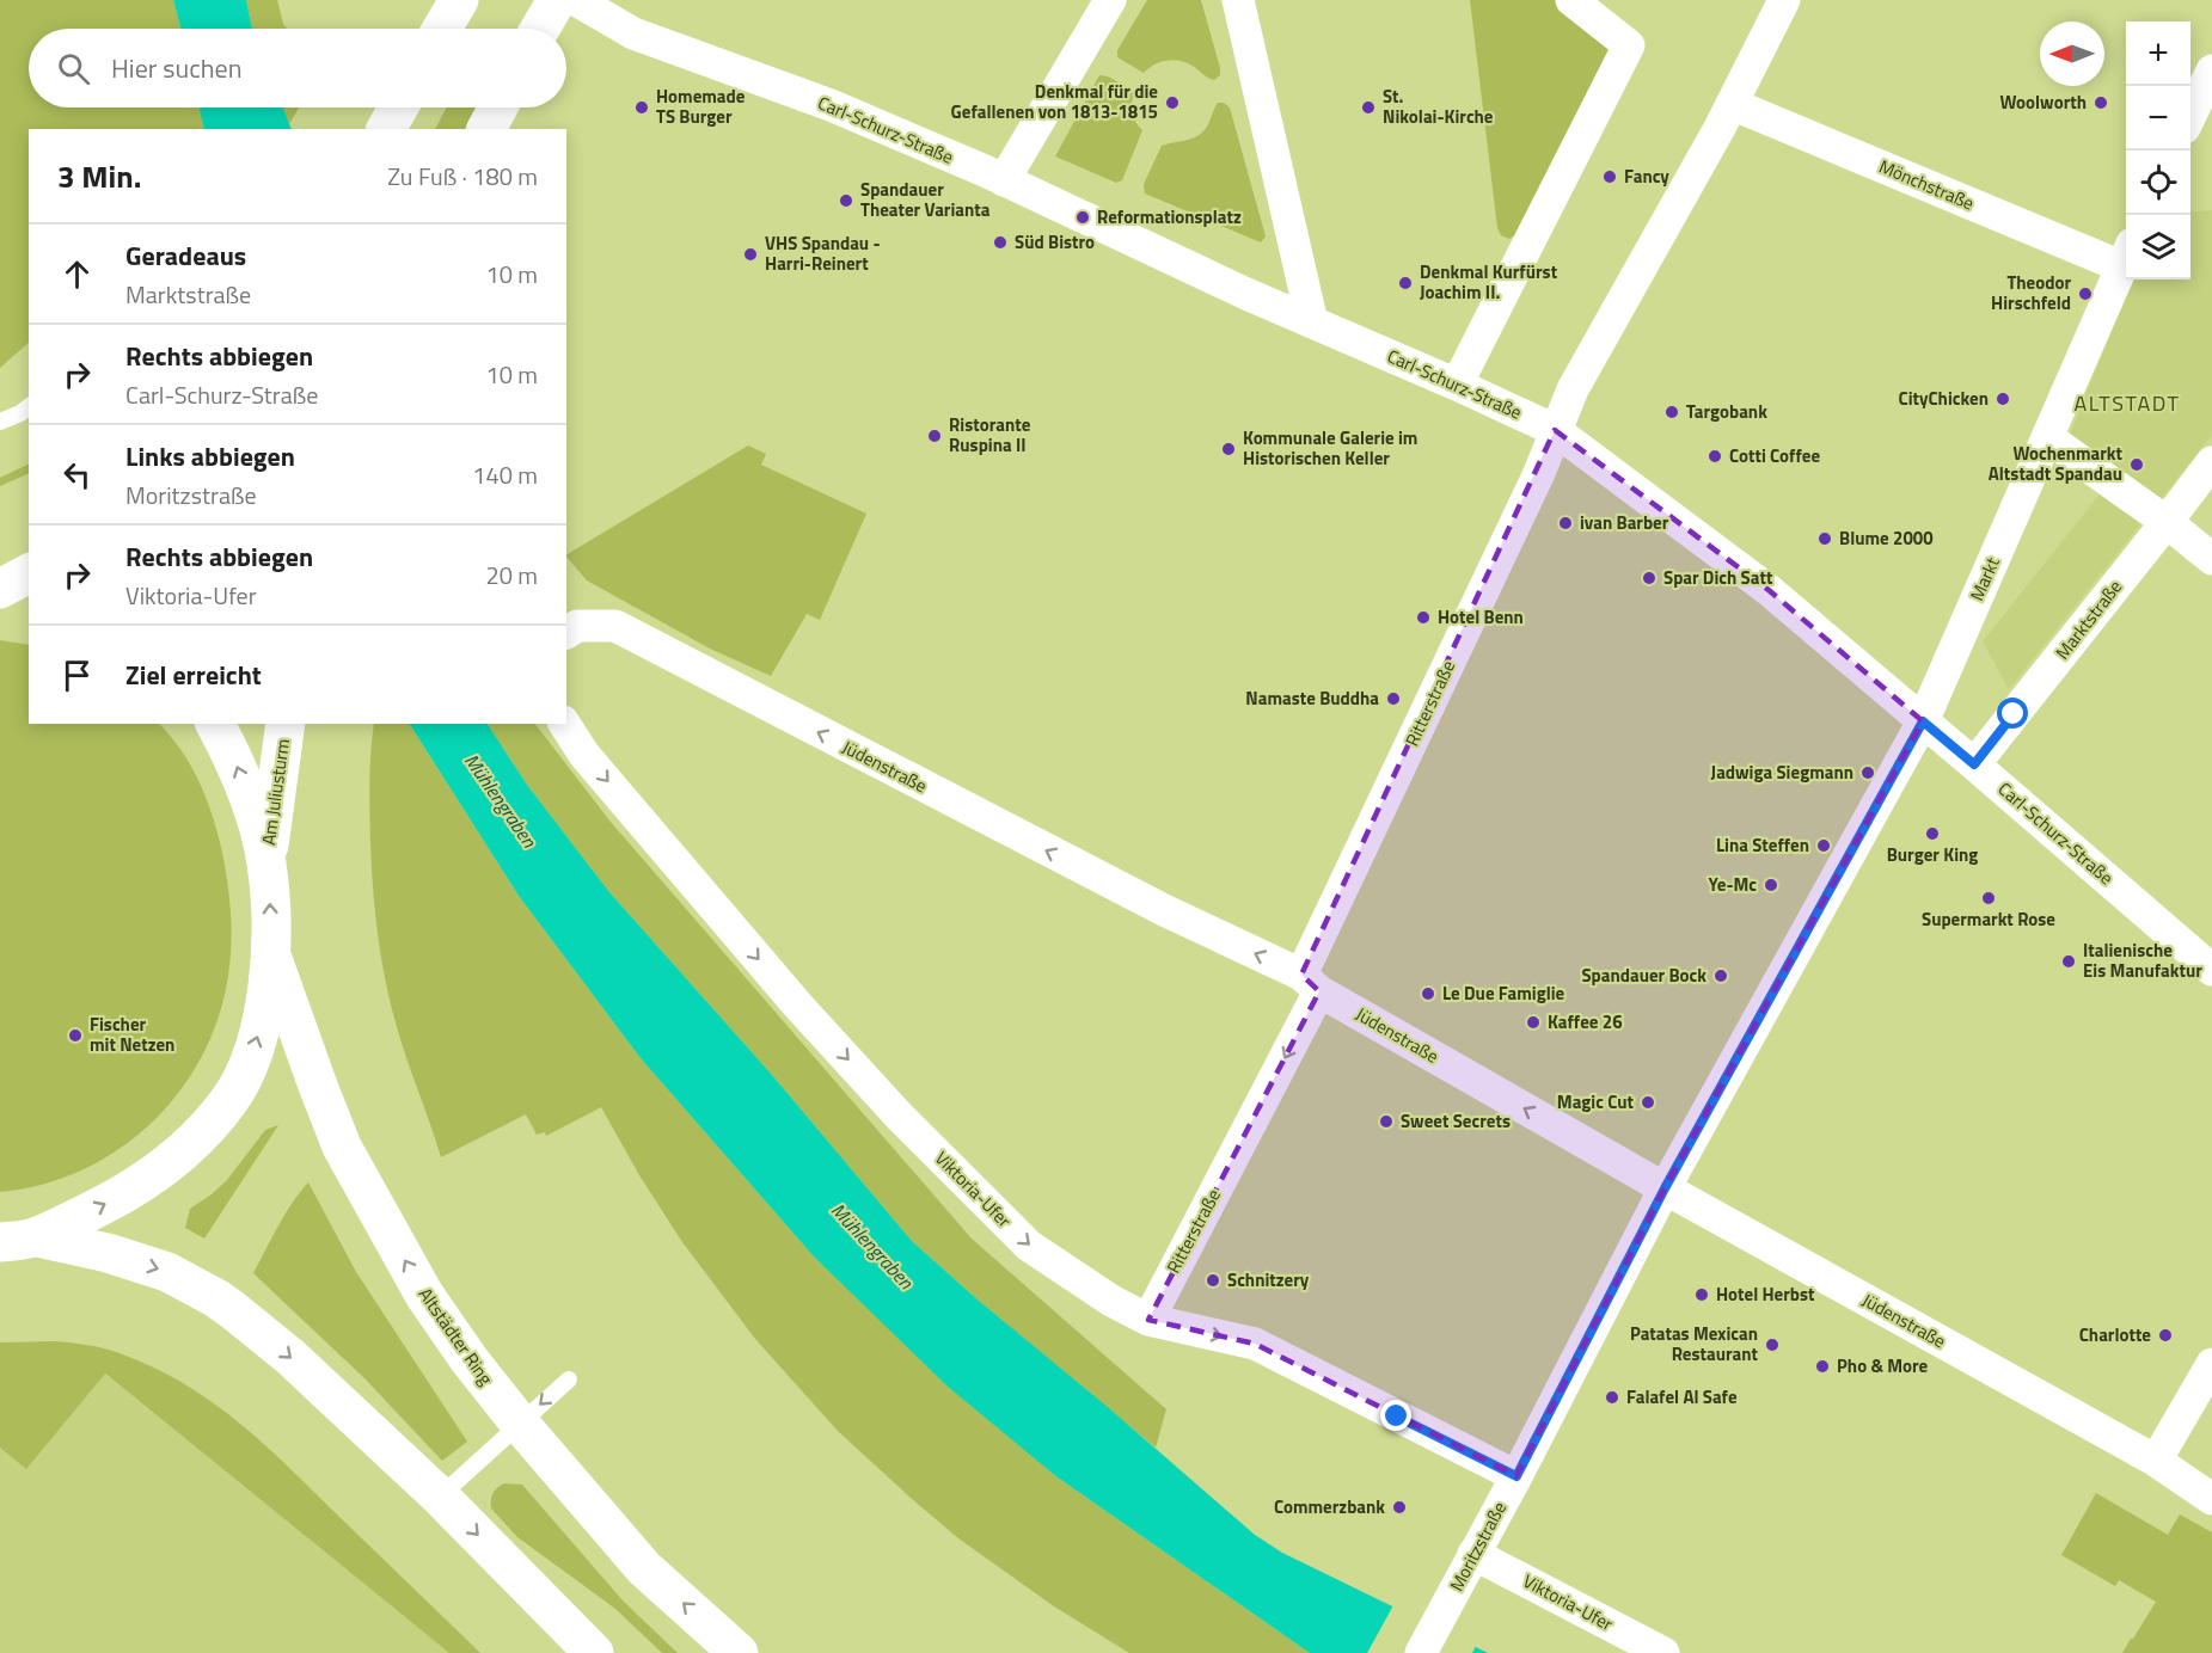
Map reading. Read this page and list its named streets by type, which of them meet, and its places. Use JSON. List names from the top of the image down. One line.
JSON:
{"streets":{"main road":["Am Juliusturm","Altstädter Ring"],"street":["Carl-Schurz-Straße","Mönchstraße","Markt","Marktstraße","Ritterstraße","Jüdenstraße","Viktoria-Ufer","Moritzstraße"]},"crossings":[["Carl-Schurz-Straße","Markt"],["Carl-Schurz-Straße","Marktstraße"],["Carl-Schurz-Straße","Ritterstraße"],["Carl-Schurz-Straße","Moritzstraße"],["Mönchstraße","Markt"],["Markt","Moritzstraße"],["Ritterstraße","Jüdenstraße"],["Ritterstraße","Viktoria-Ufer"],["Jüdenstraße","Moritzstraße"],["Viktoria-Ufer","Moritzstraße"]],"one_way":["Ritterstraße","Jüdenstraße","Viktoria-Ufer","Altstädter Ring"],"districts":["ALTSTADT"],"water":["Mühlengraben"],"places":["Denkmal für die Gefallenen von 1813-1815","Woolworth","Homemade TS Burger","St. Nikolai-Kirche","Fancy","Spandauer Theater Varianta","Reformationsplatz","Süd Bistro","VHS Spandau - Harri-Reinert","Denkmal Kurfürst Joachim II.","Theodor Hirschfeld","CityChicken","Targobank","Ristorante Ruspina II","Kommunale Galerie im Historischen Keller","Cotti Coffee","Wochenmarkt Altstadt Spandau","ivan Barber","Blume 2000","Spar Dich Satt","Hotel Benn","Namaste Buddha","Jadwiga Siegmann","Burger King","Lina Steffen","Ye-Mc","Supermarkt Rose","Italienische Eis Manufaktur","Spandauer Bock","Le Due Famiglie","Kaffee 26","Fischer mit Netzen","Magic Cut","Sweet Secrets","Schnitzery","Hotel Herbst","Charlotte","Patatas Mexican Restaurant","Pho & More","Falafel Al Safe","Commerzbank"],"north":"left","page":{"map_buttons":["+","−"],"search":"Hier suchen","heading":["3 Min.","Zu Fuß · 180 m"],"list":[["Geradeaus","Marktstraße","10 m"],["Rechts abbiegen","Carl-Schurz-Straße","10 m"],["Links abbiegen","Moritzstraße","140 m"],["Rechts abbiegen","Viktoria-Ufer","20 m"],"Ziel erreicht"]}}
